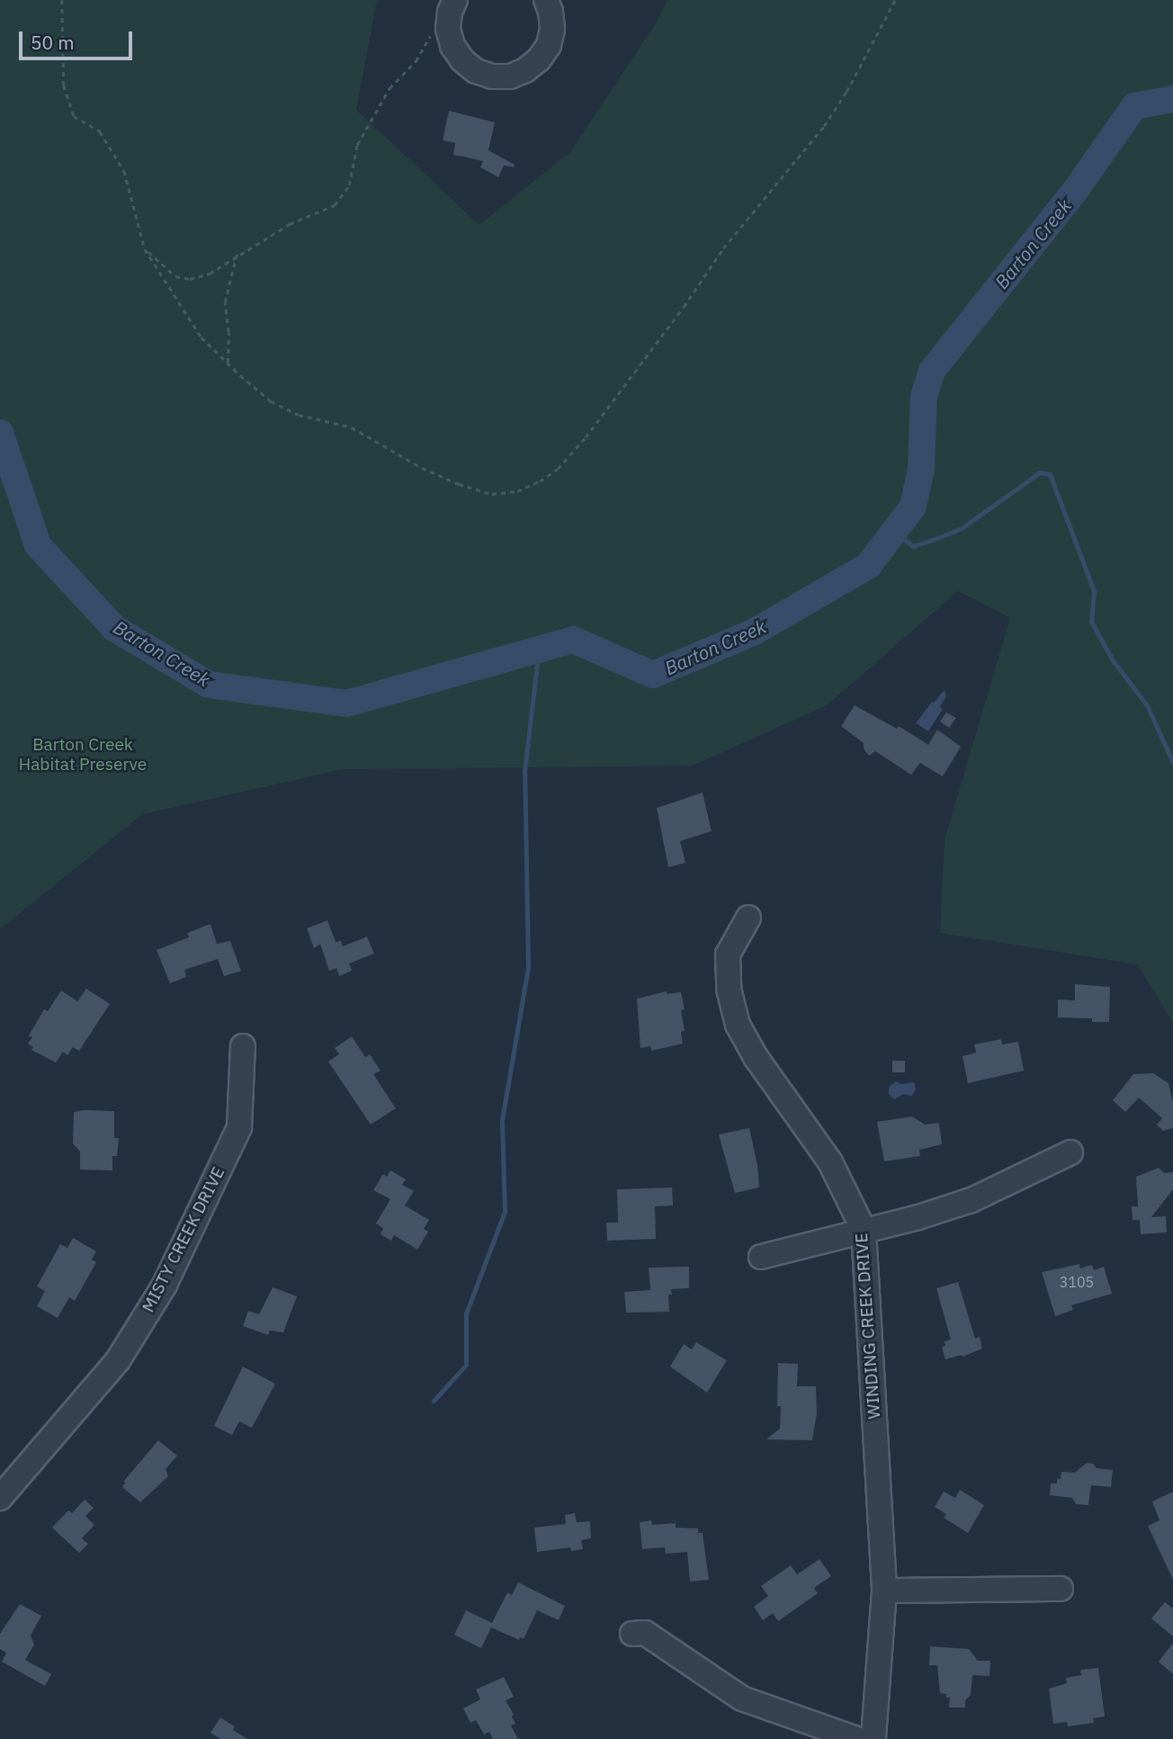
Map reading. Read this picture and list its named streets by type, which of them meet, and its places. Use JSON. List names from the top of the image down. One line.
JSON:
{"streets":{"street":["MISTY CREEK DRIVE","WINDING CREEK DRIVE"]},"water":["Barton Creek"],"parks":["Barton Creek Habitat Preserve"],"house_numbers":["3105"],"scale_bar":"50 m"}
